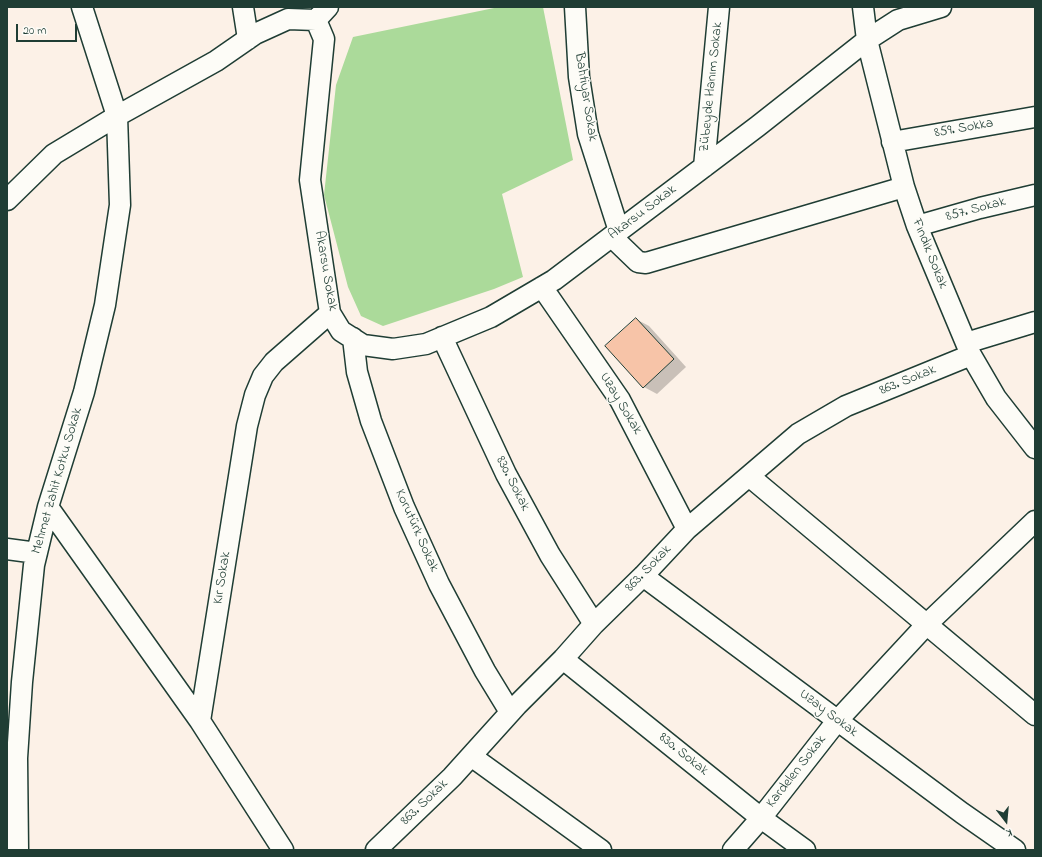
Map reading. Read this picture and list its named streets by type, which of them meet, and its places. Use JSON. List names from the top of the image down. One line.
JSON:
{"streets":{"street":["Zübeyde Hanım Sokak","Bahtiyar Sokak","859. Sokka","857. Sokak","Akarsu Sokak","Fındık Sokak","863. Sokak","Uzay Sokak","Mehmet Zahit Kotku Sokak","830. Sokak","Korutürk Sokak","Kır Sokak","Kardelen Sokak"]},"crossings":[["Zübeyde Hanım Sokak","Akarsu Sokak"],["Bahtiyar Sokak","Akarsu Sokak"],["859. Sokka","Fındık Sokak"],["857. Sokak","Fındık Sokak"],["Akarsu Sokak","Fındık Sokak"],["Akarsu Sokak","Uzay Sokak"],["Akarsu Sokak","Mehmet Zahit Kotku Sokak"],["Akarsu Sokak","830. Sokak"],["Akarsu Sokak","Korutürk Sokak"],["Akarsu Sokak","Kır Sokak"],["Fındık Sokak","863. Sokak"],["863. Sokak","Uzay Sokak"],["863. Sokak","830. Sokak"],["863. Sokak","Korutürk Sokak"],["Uzay Sokak","Kardelen Sokak"],["830. Sokak","Kardelen Sokak"]],"scale_bar":"20 m","north":"bottom"}
